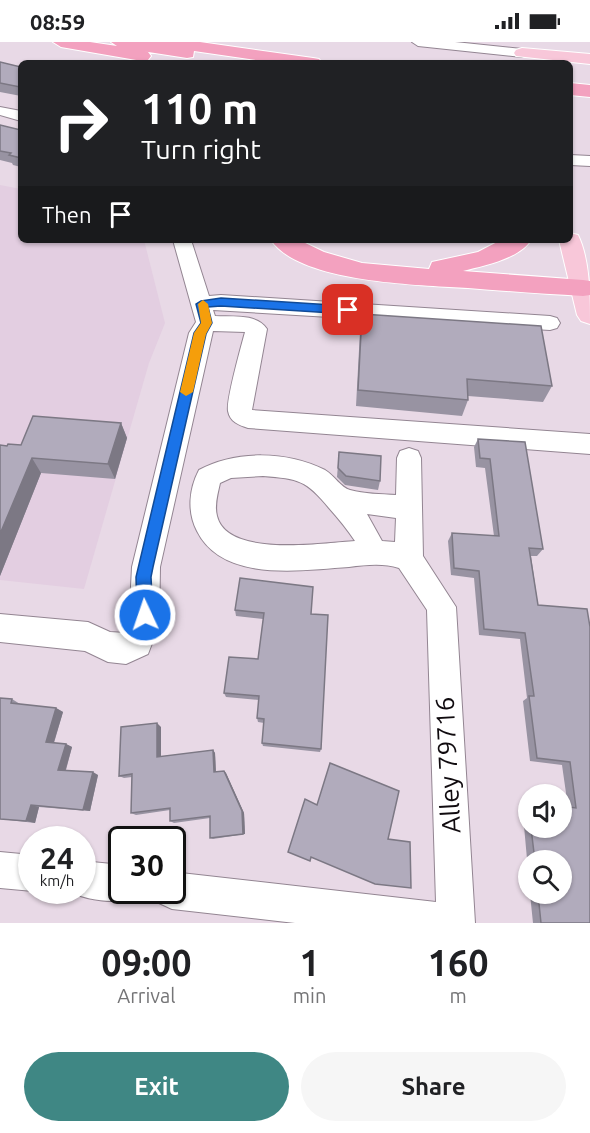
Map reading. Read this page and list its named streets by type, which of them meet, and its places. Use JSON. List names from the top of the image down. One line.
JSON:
{"streets":{"street":["Alley 79716"]},"page":{"status":"08:59","turn":["110 m","Turn right"],"then":"Then","speed":"24 km/h","limit":"30","eta":["09:00","Arrival","1","min","160","m"],"buttons":["Exit","Share"]}}
